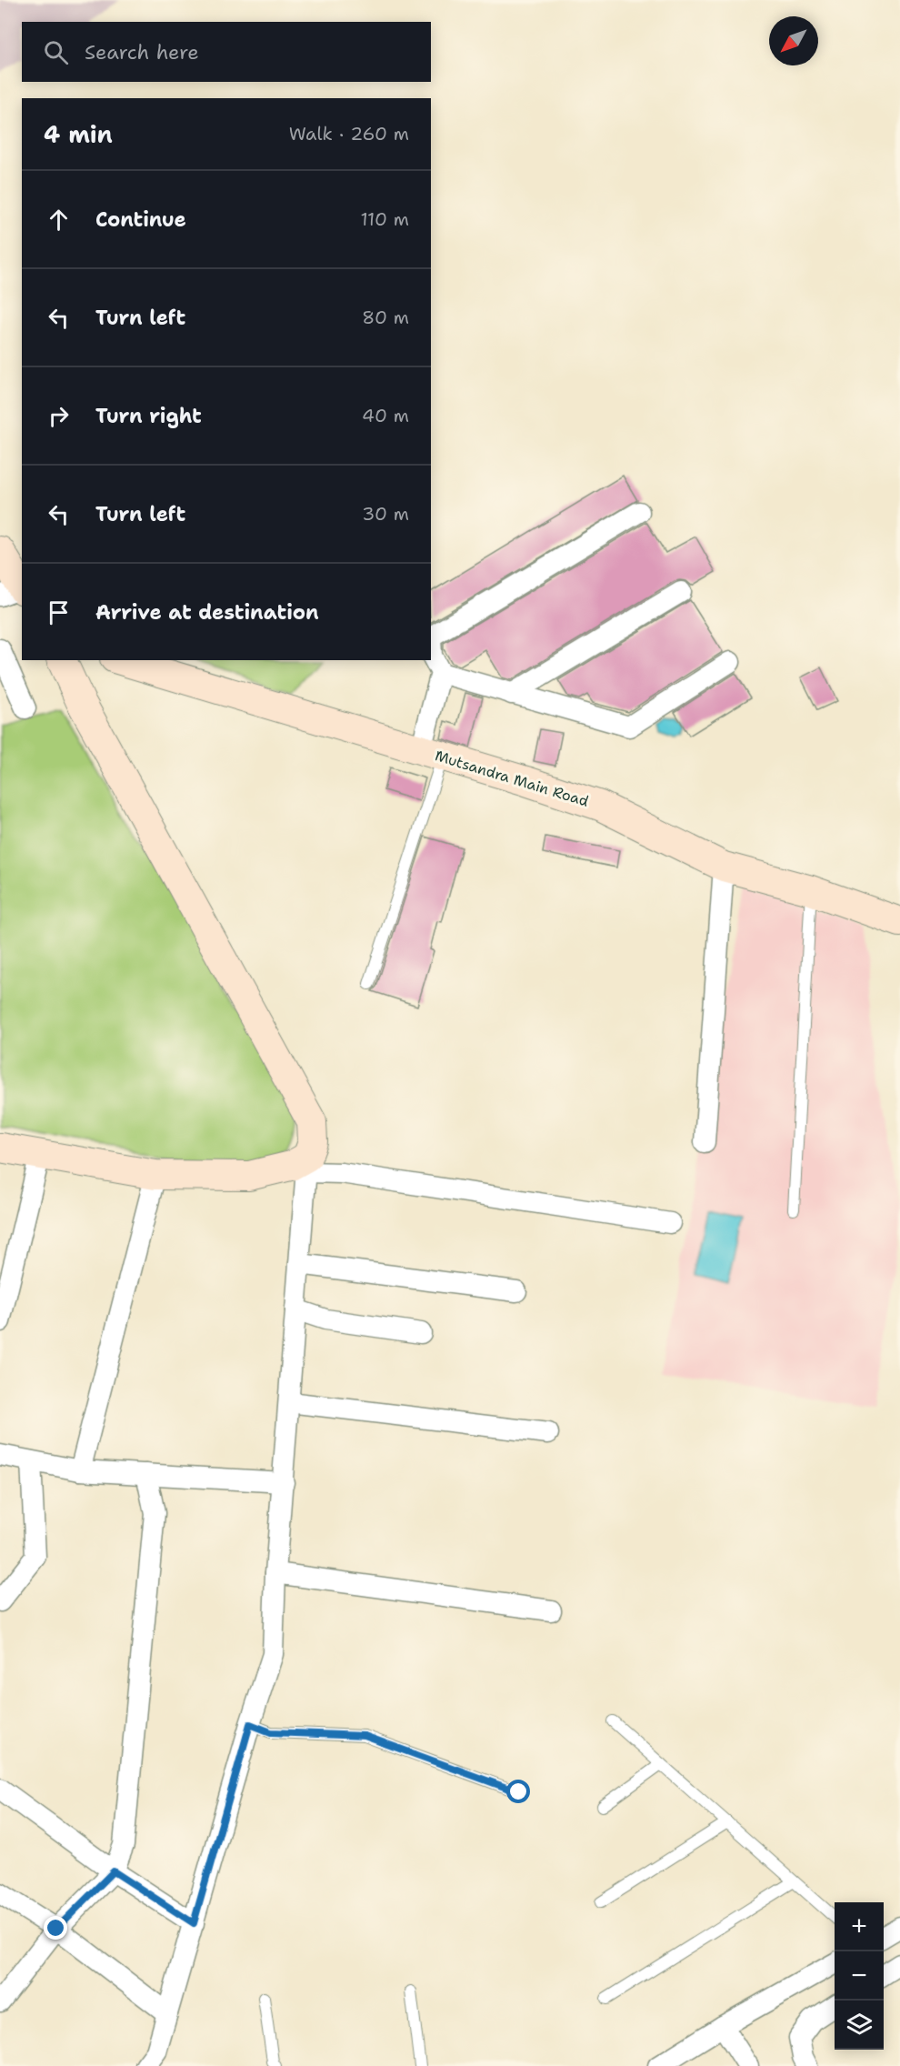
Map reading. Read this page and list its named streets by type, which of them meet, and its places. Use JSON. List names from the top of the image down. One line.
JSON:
{"streets":{"street":["Mutsandra Main Road"]},"north":"bottom left","page":{"search":"Search here","heading":["4 min","Walk · 260 m"],"list":[["Continue","110 m"],["Turn left","80 m"],["Turn right","40 m"],["Turn left","30 m"],"Arrive at destination"],"map_buttons":["+","−"]}}
